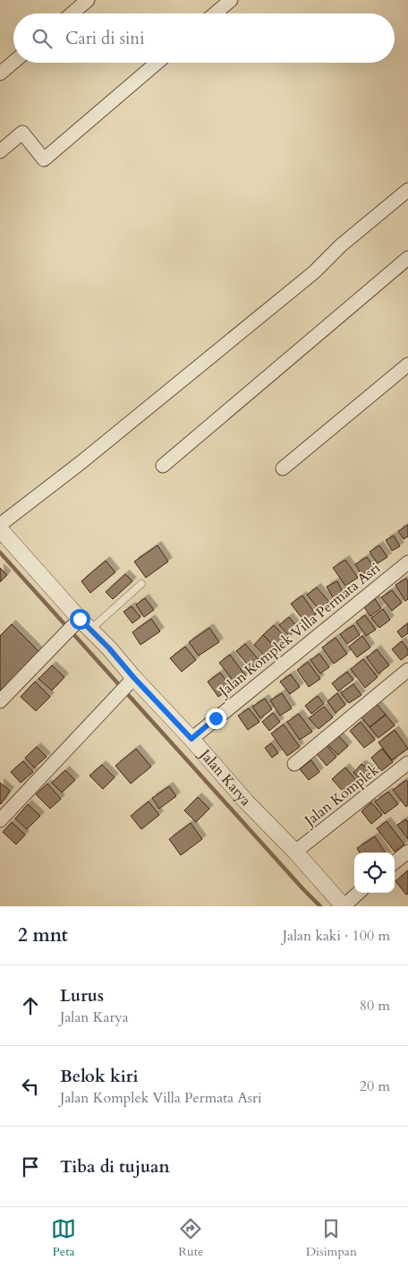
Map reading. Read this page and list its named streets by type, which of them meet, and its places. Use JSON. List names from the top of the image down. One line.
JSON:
{"streets":{"street":["Jalan Komplek Villa Permata Asri","Jalan Karya","Jalan Komplek"]},"crossings":[["Jalan Komplek Villa Permata Asri","Jalan Karya"],["Jalan Karya","Jalan Komplek"]],"page":{"search":"Cari di sini","heading":["2 mnt","Jalan kaki · 100 m"],"list":[["Lurus","Jalan Karya","80 m"],["Belok kiri","Jalan Komplek Villa Permata Asri","20 m"],"Tiba di tujuan"],"nav":["Peta","Rute","Disimpan"]}}
